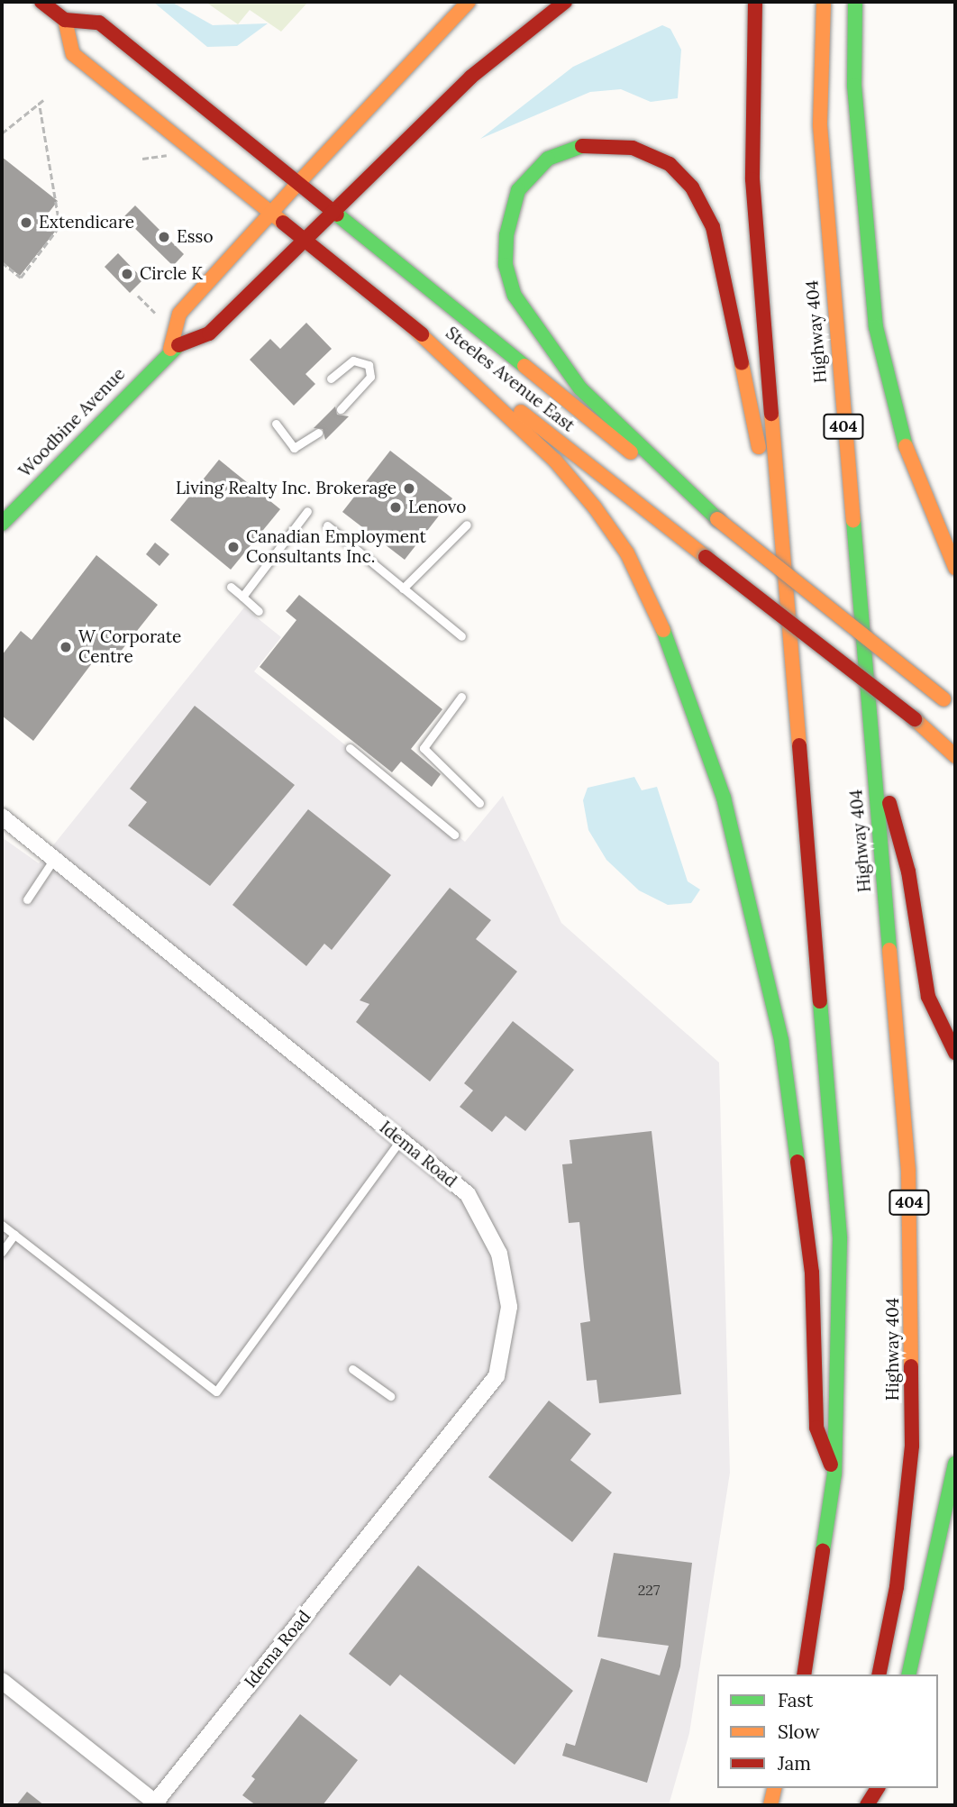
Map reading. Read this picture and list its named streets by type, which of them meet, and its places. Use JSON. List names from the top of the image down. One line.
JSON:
{"streets":{"main road":["Highway 404","Steeles Avenue East","Woodbine Avenue","404"],"street":["Idema Road"]},"crossings":[["Steeles Avenue East","Woodbine Avenue"]],"places":["Extendicare","Esso","Circle K","Living Realty Inc. Brokerage","Lenovo","Canadian Employment Consultants Inc.","W Corporate Centre"],"house_numbers":["227"],"legend":["Fast","Slow","Jam"]}
